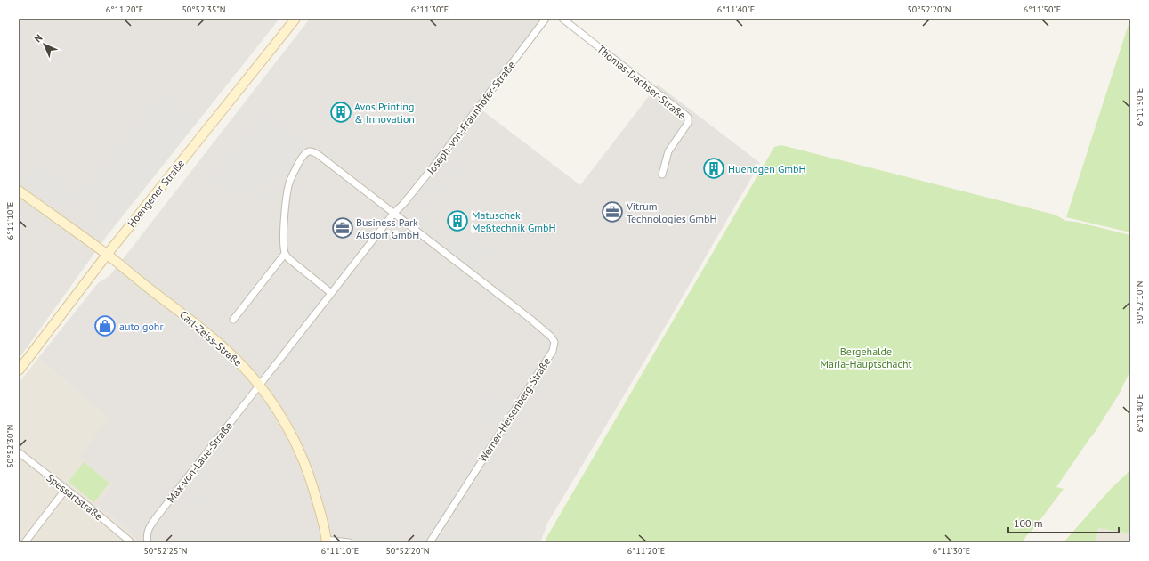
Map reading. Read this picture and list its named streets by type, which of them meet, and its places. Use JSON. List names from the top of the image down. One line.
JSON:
{"streets":{"street":["Thomas-Dachser-Straße","Joseph-von-Fraunhofer-Straße","Hoengener Straße","Carl-Zeiss-Straße","Werner-Heisenberg-Straße","Max-von-Laue-Straße","Spessartstraße"]},"crossings":[["Joseph-von-Fraunhofer-Straße","Carl-Zeiss-Straße"],["Joseph-von-Fraunhofer-Straße","Werner-Heisenberg-Straße"],["Joseph-von-Fraunhofer-Straße","Max-von-Laue-Straße"],["Hoengener Straße","Carl-Zeiss-Straße"],["Carl-Zeiss-Straße","Max-von-Laue-Straße"]],"parks":["Bergehalde Maria-Hauptschacht"],"places":{"building":["Avos Printing & Innovation","Huendgen GmbH","Matuschek Meßtechnik GmbH"],"office":["Vitrum Technologies GmbH","Business Park Alsdorf GmbH"],"shop":["auto gohr"]},"scale_bar":"100 m","north":"top left","coordinates":["6°11'20\"E","50°52'35\"N","6°11'30\"E","6°11'40\"E","50°52'20\"N","6°11'50\"E","6°11'10\"E","50°52'10\"N","50°52'30\"N","50°52'25\"N"]}
